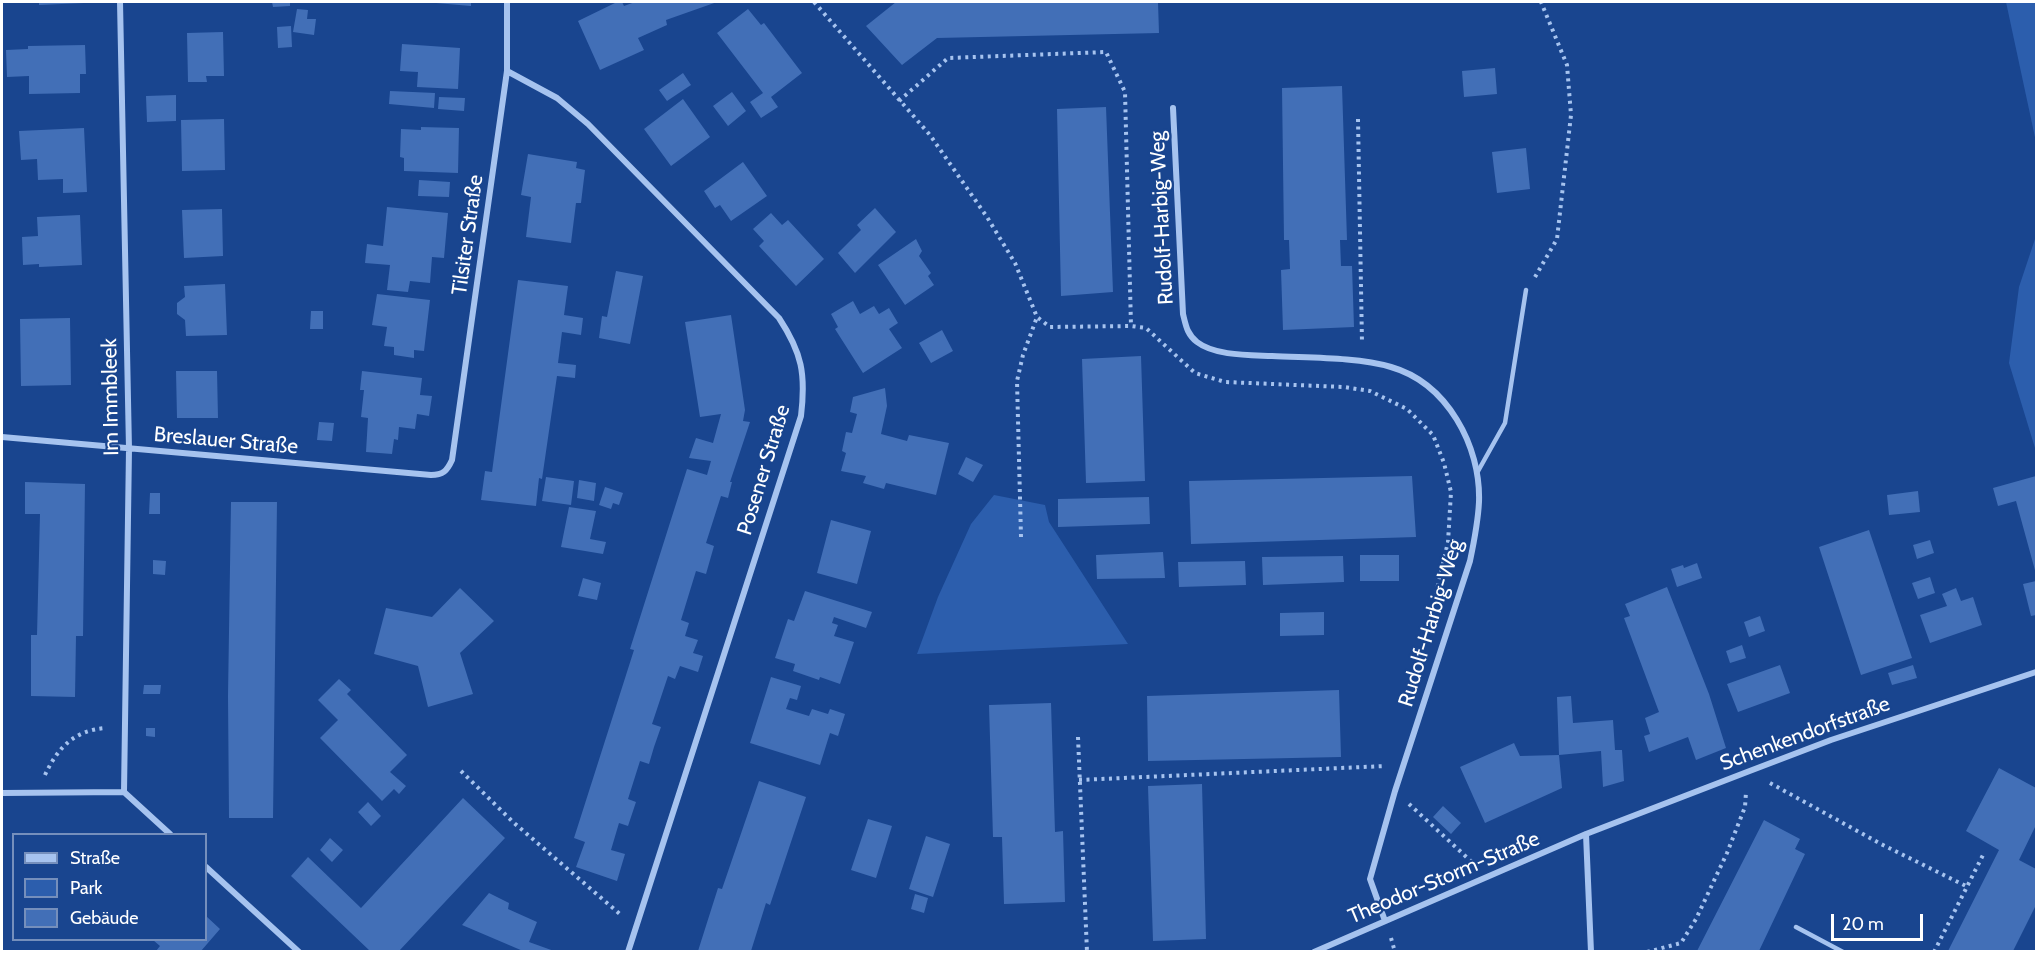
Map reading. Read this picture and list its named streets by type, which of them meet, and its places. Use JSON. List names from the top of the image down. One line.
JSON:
{"streets":{"street":["Rudolf-Harbig-Weg","Tilsiter Straße","Im Immbleek","Breslauer Straße","Posener Straße","Schenkendorfstraße","Theodor-Storm-Straße"]},"crossings":[["Rudolf-Harbig-Weg","Theodor-Storm-Straße"],["Tilsiter Straße","Breslauer Straße"],["Tilsiter Straße","Posener Straße"],["Im Immbleek","Breslauer Straße"],["Schenkendorfstraße","Theodor-Storm-Straße"]],"legend":["Straße","Park","Gebäude"],"scale_bar":"20 m"}
